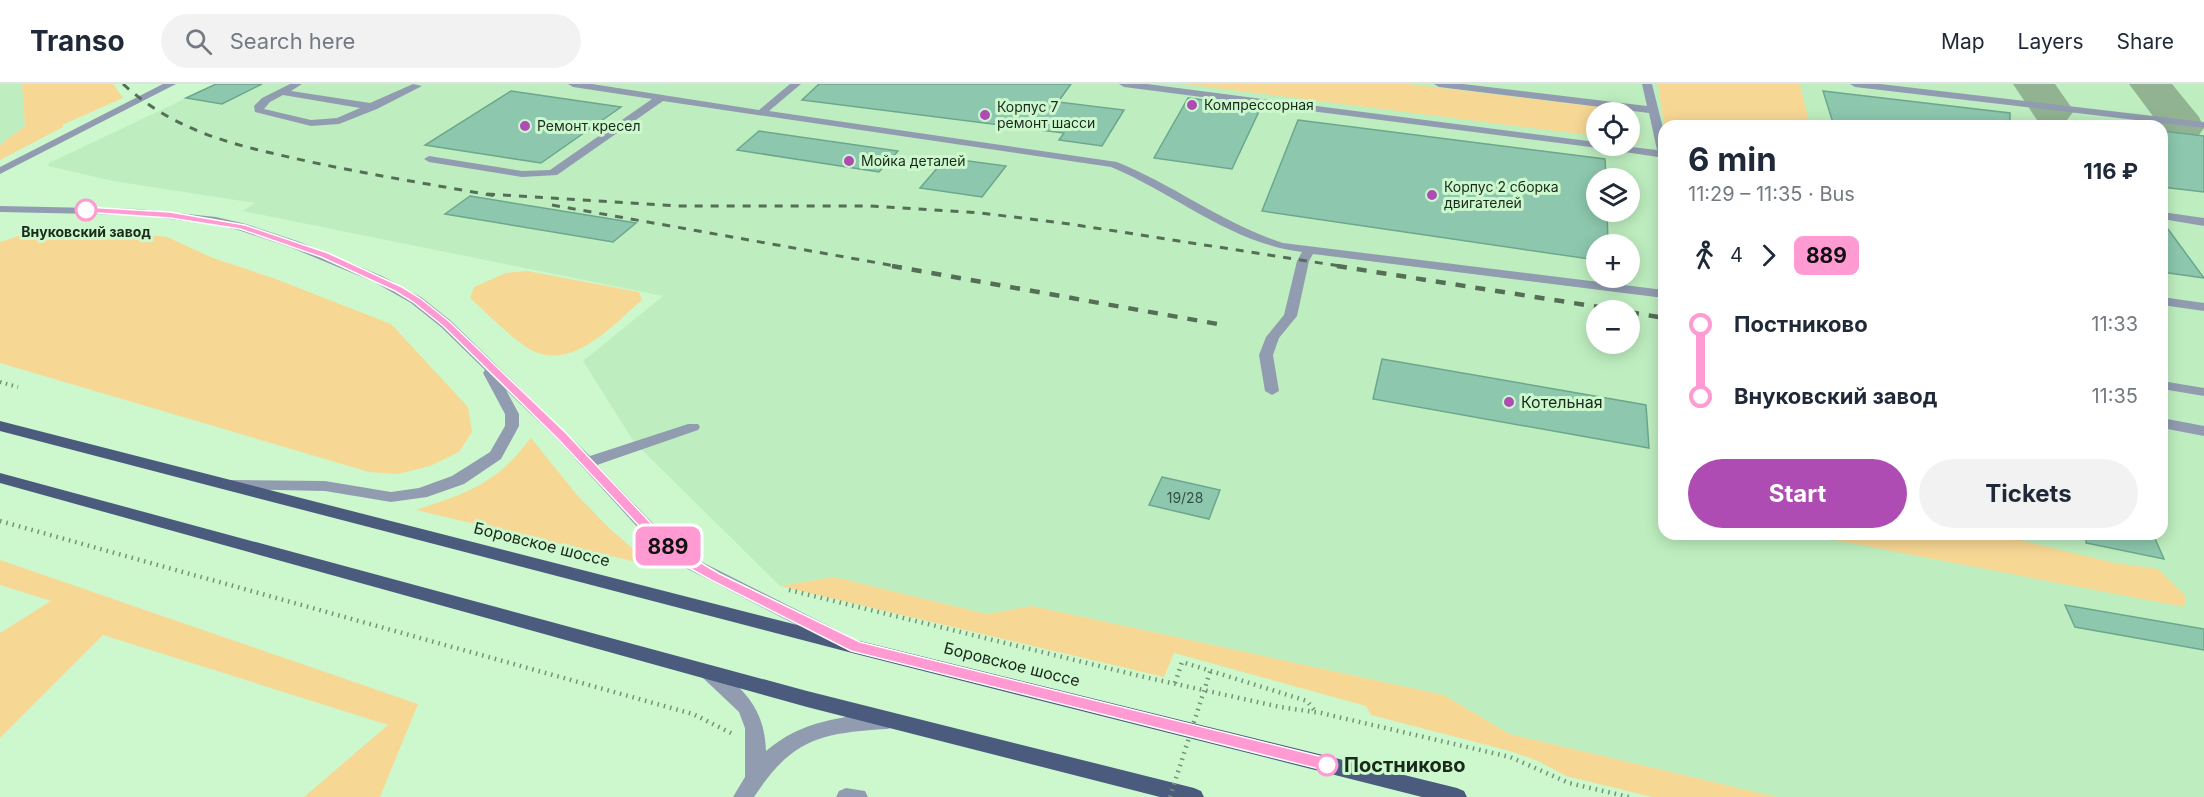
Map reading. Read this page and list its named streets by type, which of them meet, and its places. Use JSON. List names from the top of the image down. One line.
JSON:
{"streets":{"main road":["Боровское шоссе"]},"places":["Компрессорная","Корпус 7 ремонт шасси","Ремонт кресел","Мойка деталей","Корпус 2 сборка двигателей","Внуковский завод","Котельная","Постниково"],"lines":["bus line 889"],"house_numbers":["19/28"],"page":{"header":"Transo","search":"Search here","nav":["Map","Layers","Share"],"on_map":"889","map_buttons":["+","−"],"heading":["6 min","11:29 – 11:35 · Bus","116 ₽"],"legs":["4","889"],"list":[{"name":"Постниково","value":"11:33"},{"name":"Внуковский завод","value":"11:35"}],"buttons":["Start","Tickets"]}}
